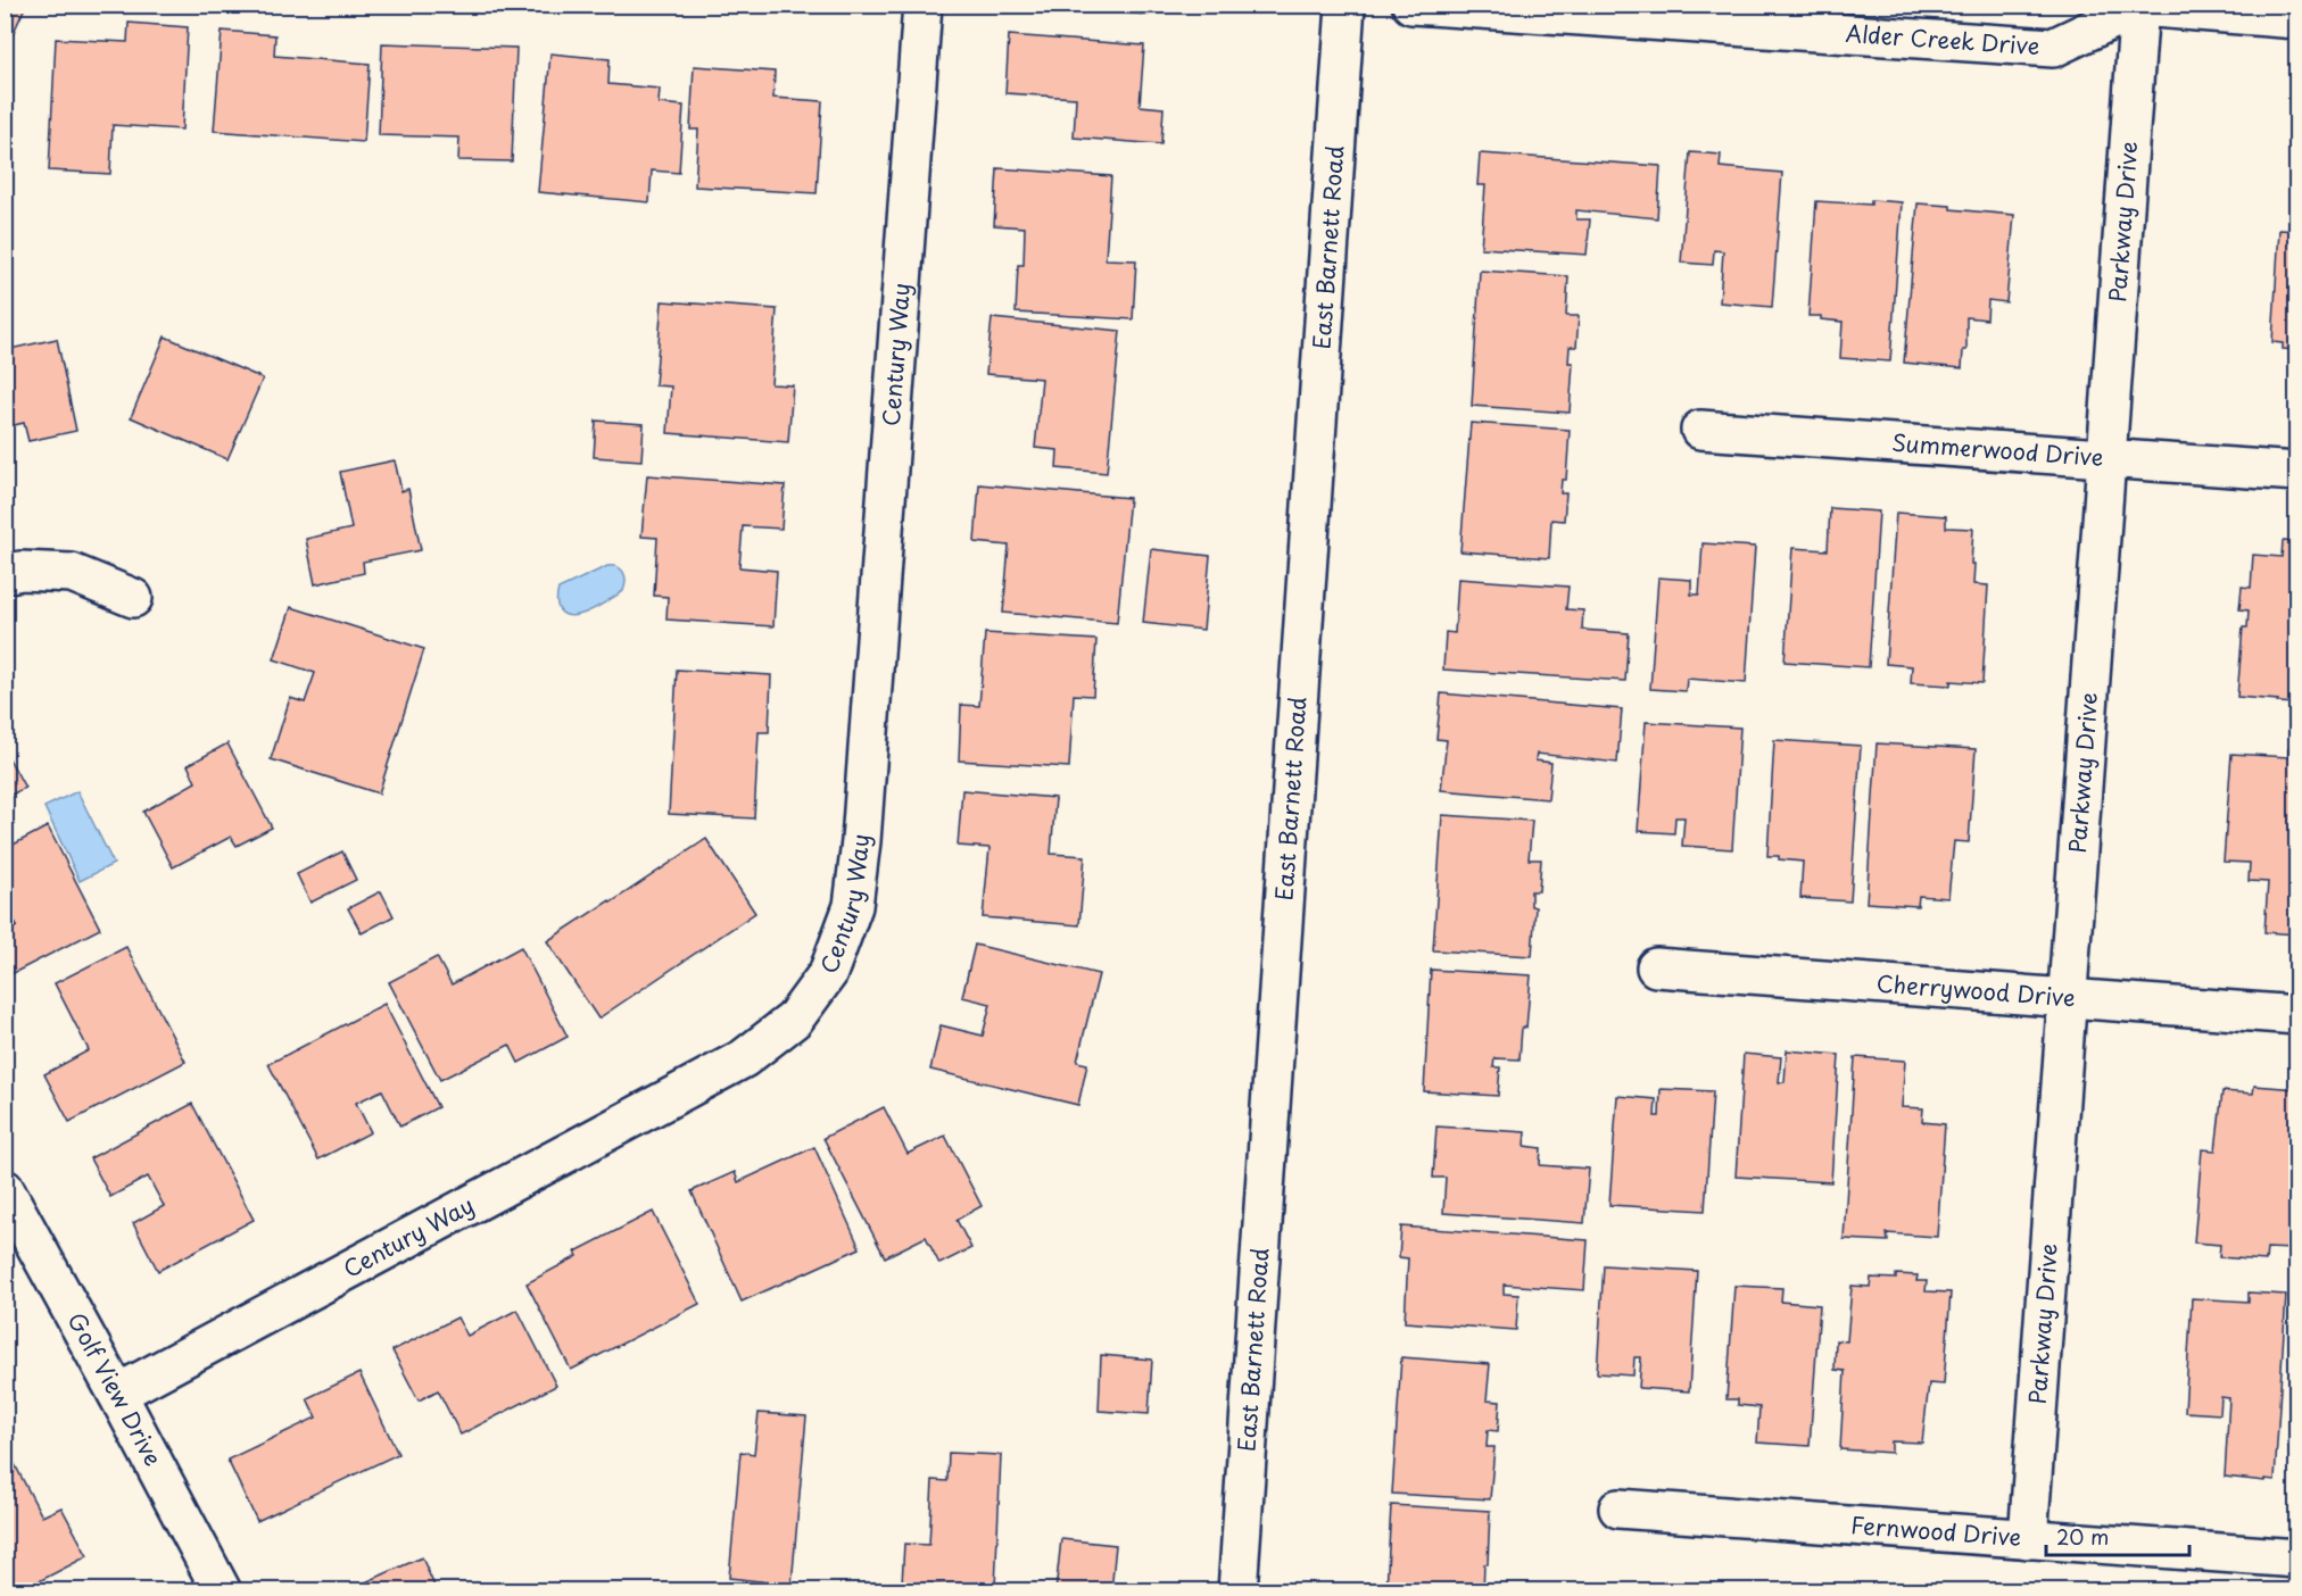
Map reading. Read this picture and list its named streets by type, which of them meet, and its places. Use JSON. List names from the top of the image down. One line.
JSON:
{"streets":{"street":["Alder Creek Drive","Parkway Drive","East Barnett Road","Century Way","Summerwood Drive","Cherrywood Drive","Golf View Drive","Fernwood Drive"]},"crossings":[["Alder Creek Drive","Parkway Drive"],["Parkway Drive","Summerwood Drive"],["Parkway Drive","Cherrywood Drive"],["Parkway Drive","Fernwood Drive"],["Century Way","Golf View Drive"]],"scale_bar":"20 m"}
